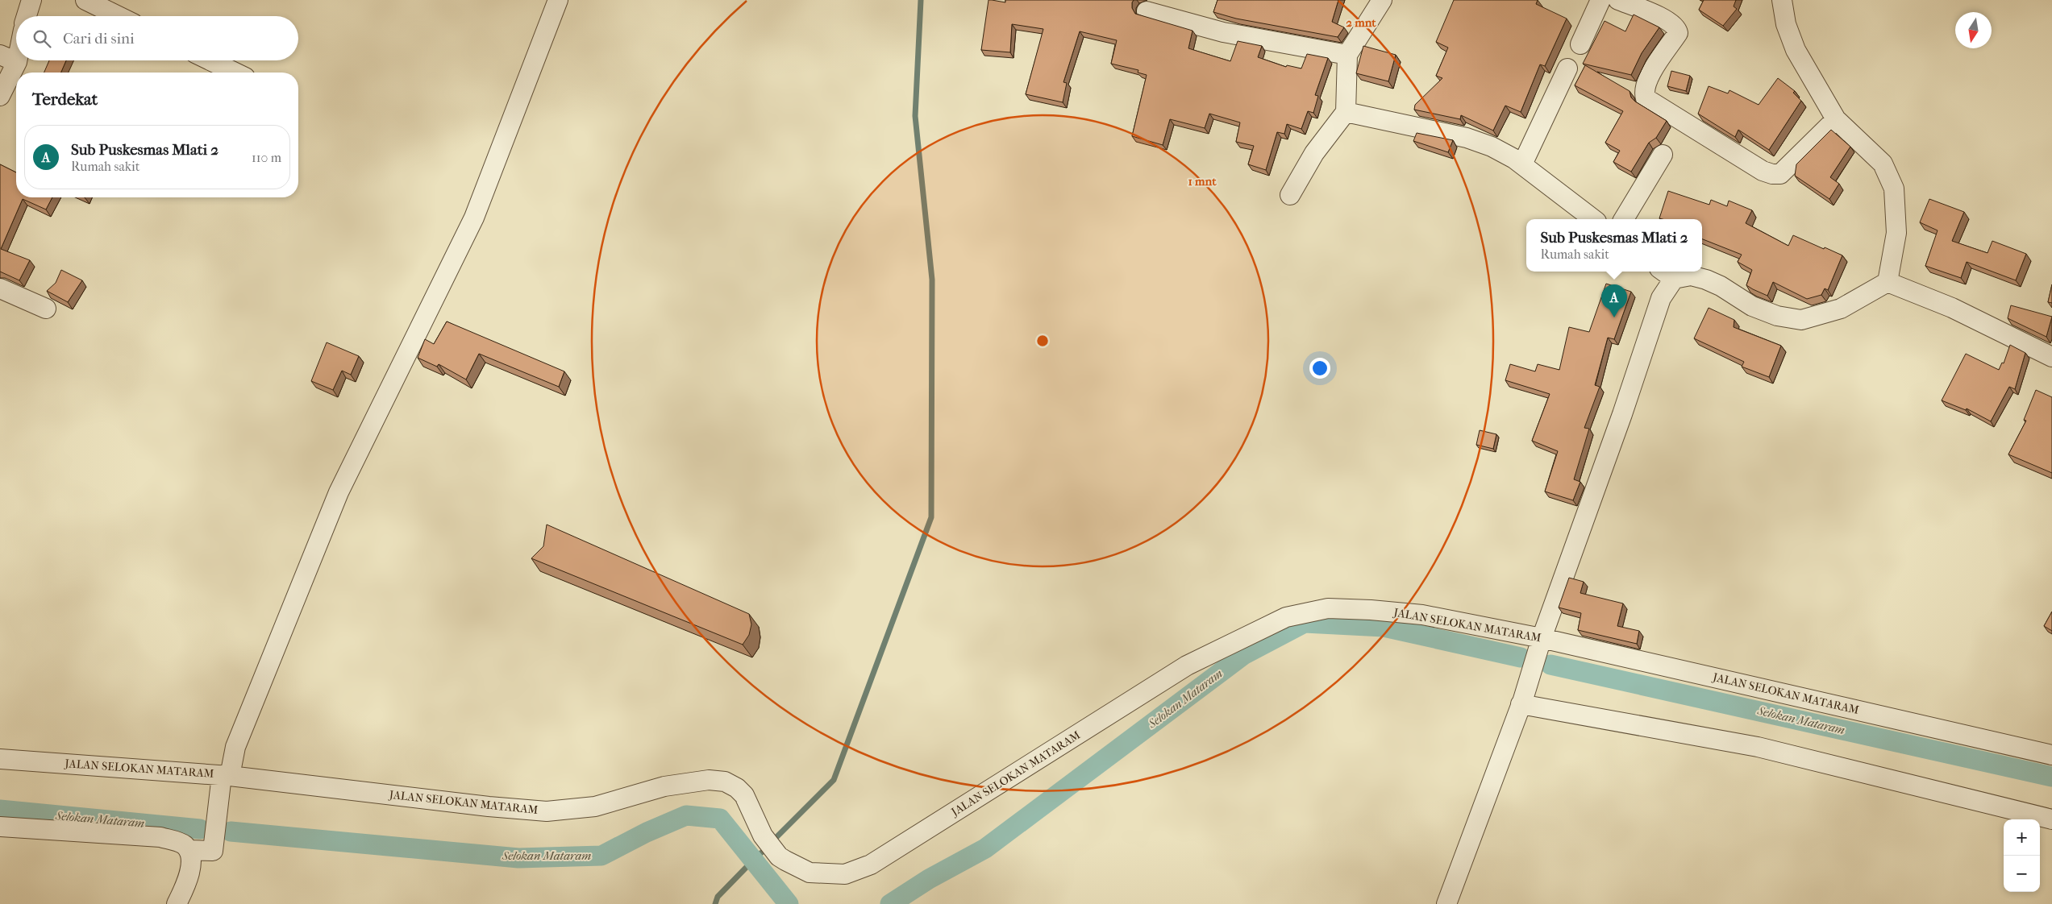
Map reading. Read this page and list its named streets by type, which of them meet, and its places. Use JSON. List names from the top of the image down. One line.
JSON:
{"streets":{"street":["JALAN SELOKAN MATARAM"]},"water":["Selokan Mataram"],"north":"bottom","page":{"search":"Cari di sini","heading":"Terdekat","list":[{"mark":"A","name":"Sub Puskesmas Mlati 2","note":"Rumah sakit","value":"110 m"}],"popup":["Sub Puskesmas Mlati 2","Rumah sakit"],"pins":"A","map_buttons":["+","−"]},"rings":["2 mnt","1 mnt"]}
